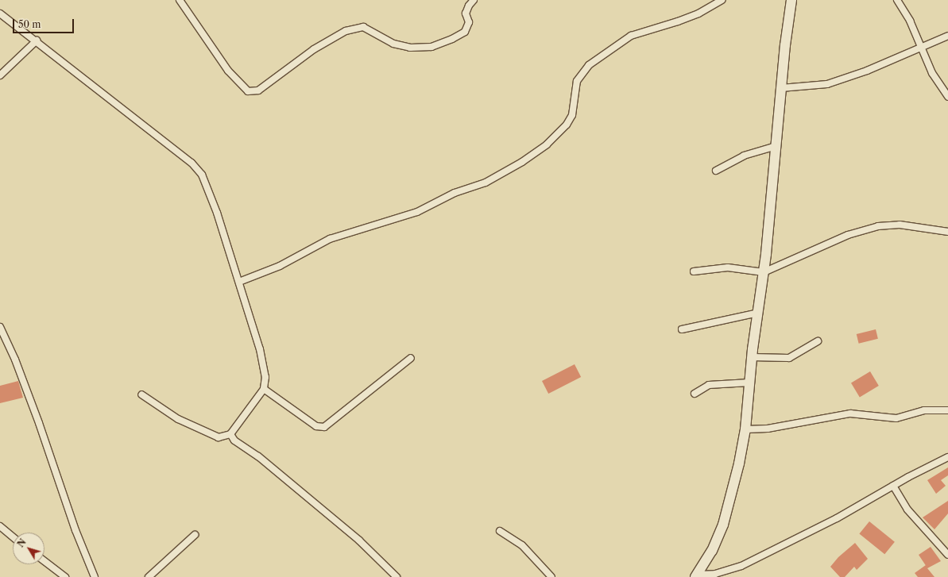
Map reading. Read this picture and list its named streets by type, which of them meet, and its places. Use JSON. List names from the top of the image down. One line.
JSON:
{"scale_bar":"50 m","north":"top left"}
